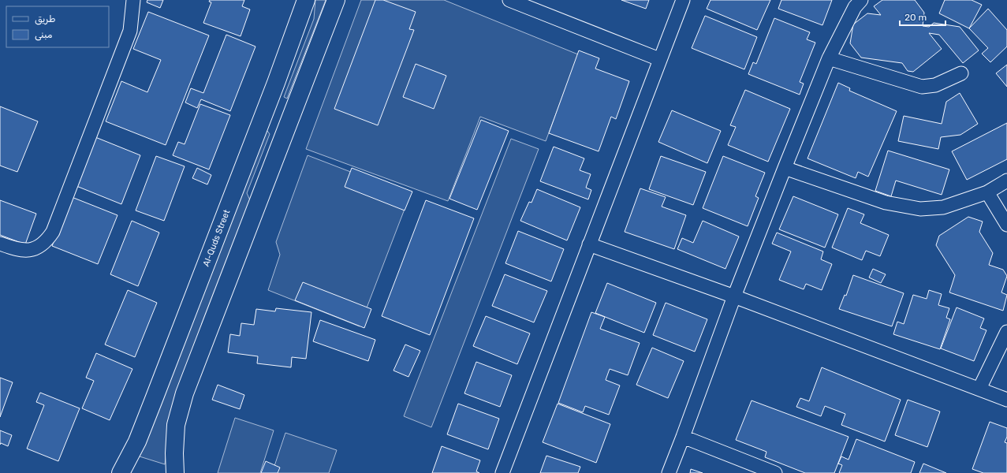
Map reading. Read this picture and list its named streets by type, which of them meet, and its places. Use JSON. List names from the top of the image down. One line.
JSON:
{"streets":{"main road":["Al-Quds Street"]},"legend":["طريق","مبنى"],"scale_bar":"20 m"}
